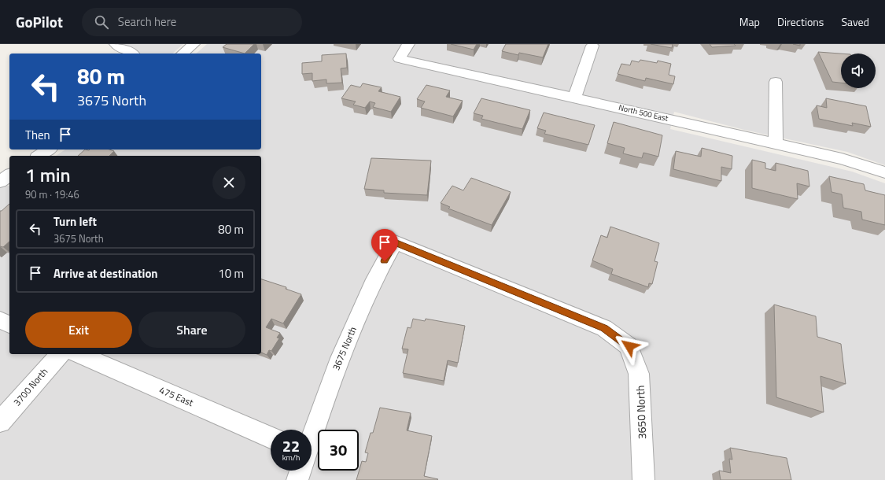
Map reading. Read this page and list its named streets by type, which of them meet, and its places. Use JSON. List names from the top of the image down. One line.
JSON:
{"streets":{"street":["North 500 East","3675 North","3700 North","475 East","3650 North"]},"crossings":[["3675 North","3650 North"]],"page":{"header":"GoPilot","search":"Search here","nav":["Map","Directions","Saved"],"turn":["80 m","3675 North"],"then":"Then","heading":["1 min","90 m · 19:46"],"list":[{"name":"Turn left","note":"3675 North","value":"80 m"},{"name":"Arrive at destination","value":"10 m"}],"buttons":["Exit","Share"],"speed":"22 km/h","limit":"30"}}
